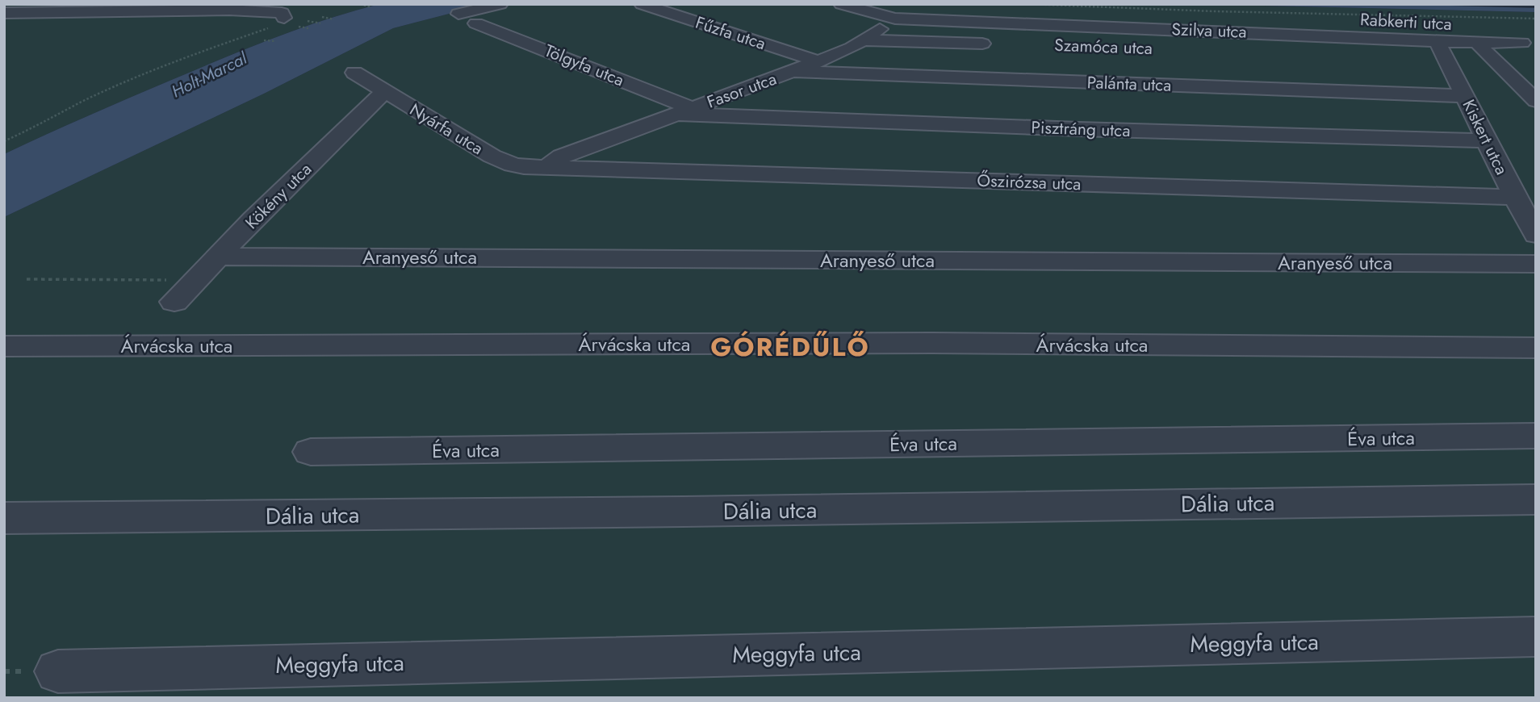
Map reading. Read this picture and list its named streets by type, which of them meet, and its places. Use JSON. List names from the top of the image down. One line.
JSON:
{"streets":{"street":["Szilva utca","Fűzfa utca","Tölgyfa utca","Palánta utca","Fasor utca","Nyárfa utca","Pisztráng utca","Kiskert utca","Őszirózsa utca","Kökény utca","Aranyeső utca","Árvácska utca","Éva utca","Dália utca","Meggyfa utca"]},"crossings":[["Szilva utca","Fasor utca"],["Szilva utca","Kiskert utca"],["Fűzfa utca","Fasor utca"],["Tölgyfa utca","Fasor utca"],["Tölgyfa utca","Pisztráng utca"],["Palánta utca","Fasor utca"],["Palánta utca","Kiskert utca"],["Fasor utca","Nyárfa utca"],["Fasor utca","Pisztráng utca"],["Fasor utca","Őszirózsa utca"],["Nyárfa utca","Őszirózsa utca"],["Nyárfa utca","Kökény utca"],["Pisztráng utca","Kiskert utca"],["Kiskert utca","Őszirózsa utca"],["Kökény utca","Aranyeső utca"]],"districts":["GÓRÉDŰLŐ"],"water":["Holt-Marcal"]}
